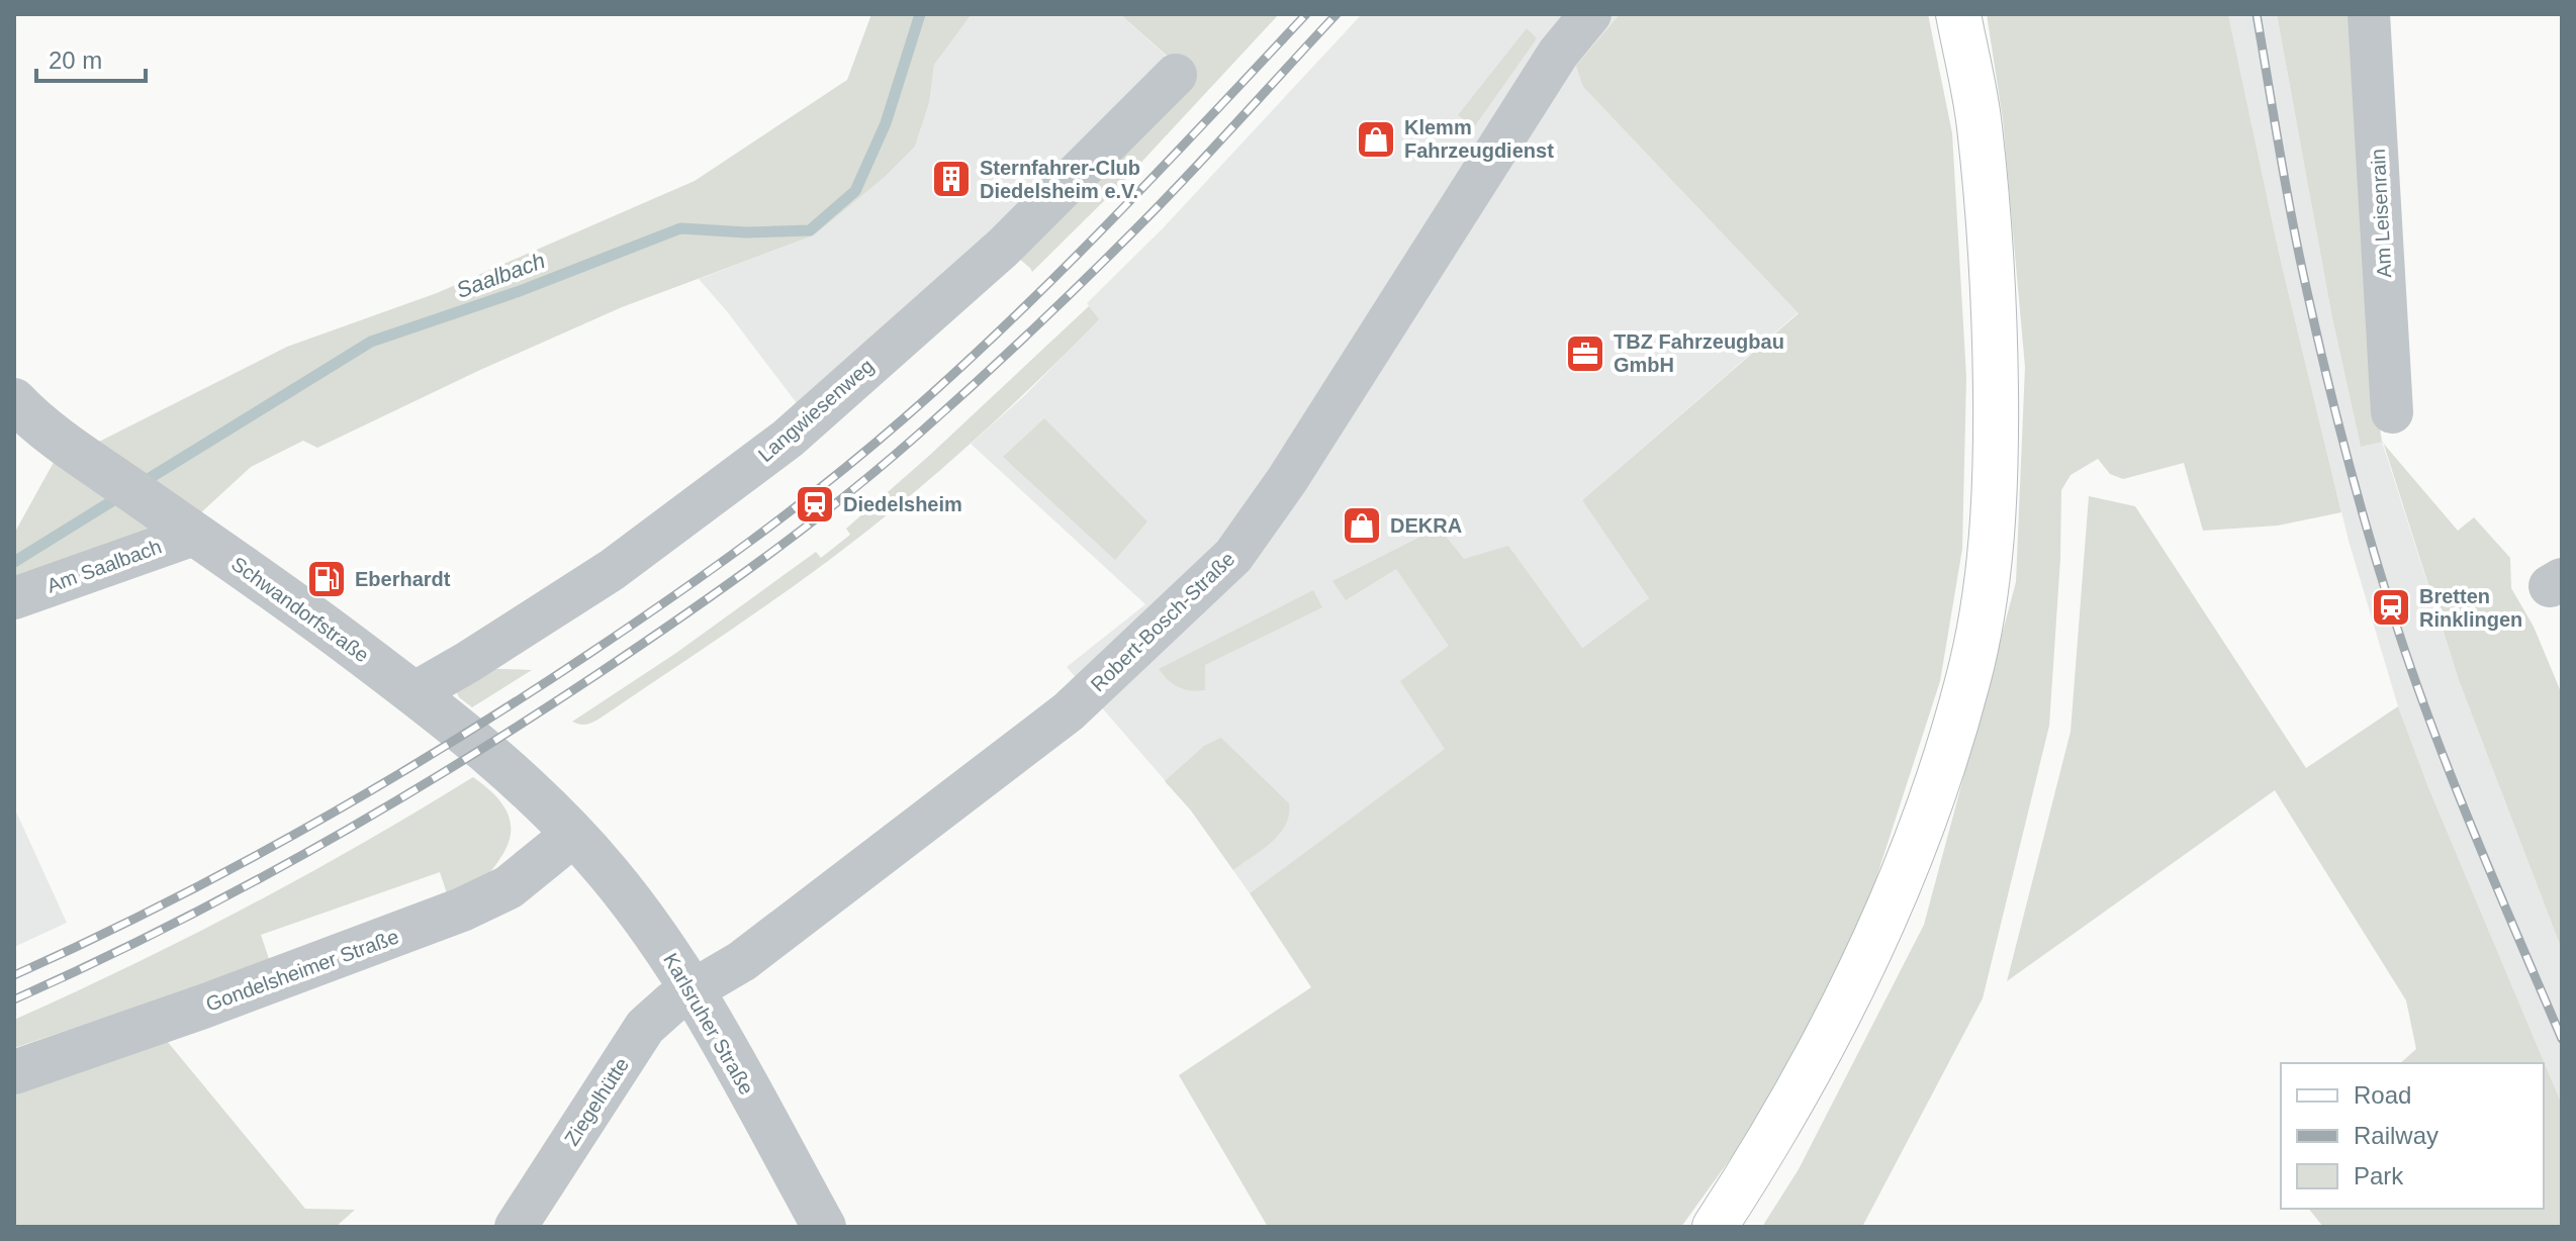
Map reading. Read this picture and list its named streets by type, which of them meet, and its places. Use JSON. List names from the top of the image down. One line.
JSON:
{"streets":{"street":["Am Leisenrain","Langwiesenweg","Am Saalbach","Schwandorfstraße","Robert-Bosch-Straße","Gondelsheimer Straße","Karlsruher Straße","Ziegelhütte"]},"crossings":[["Langwiesenweg","Schwandorfstraße"],["Am Saalbach","Schwandorfstraße"],["Schwandorfstraße","Gondelsheimer Straße"],["Schwandorfstraße","Karlsruher Straße"],["Robert-Bosch-Straße","Karlsruher Straße"],["Robert-Bosch-Straße","Ziegelhütte"],["Gondelsheimer Straße","Karlsruher Straße"],["Karlsruher Straße","Ziegelhütte"]],"water":["Saalbach"],"places":{"shop":["Klemm Fahrzeugdienst","DEKRA"],"building":["Sternfahrer-Club Diedelsheim e.V."],"office":["TBZ Fahrzeugbau GmbH"],"station":["Diedelsheim","Bretten Rinklingen"],"fuel station":["Eberhardt"]},"legend":["Road","Railway","Park"],"scale_bar":"20 m"}
